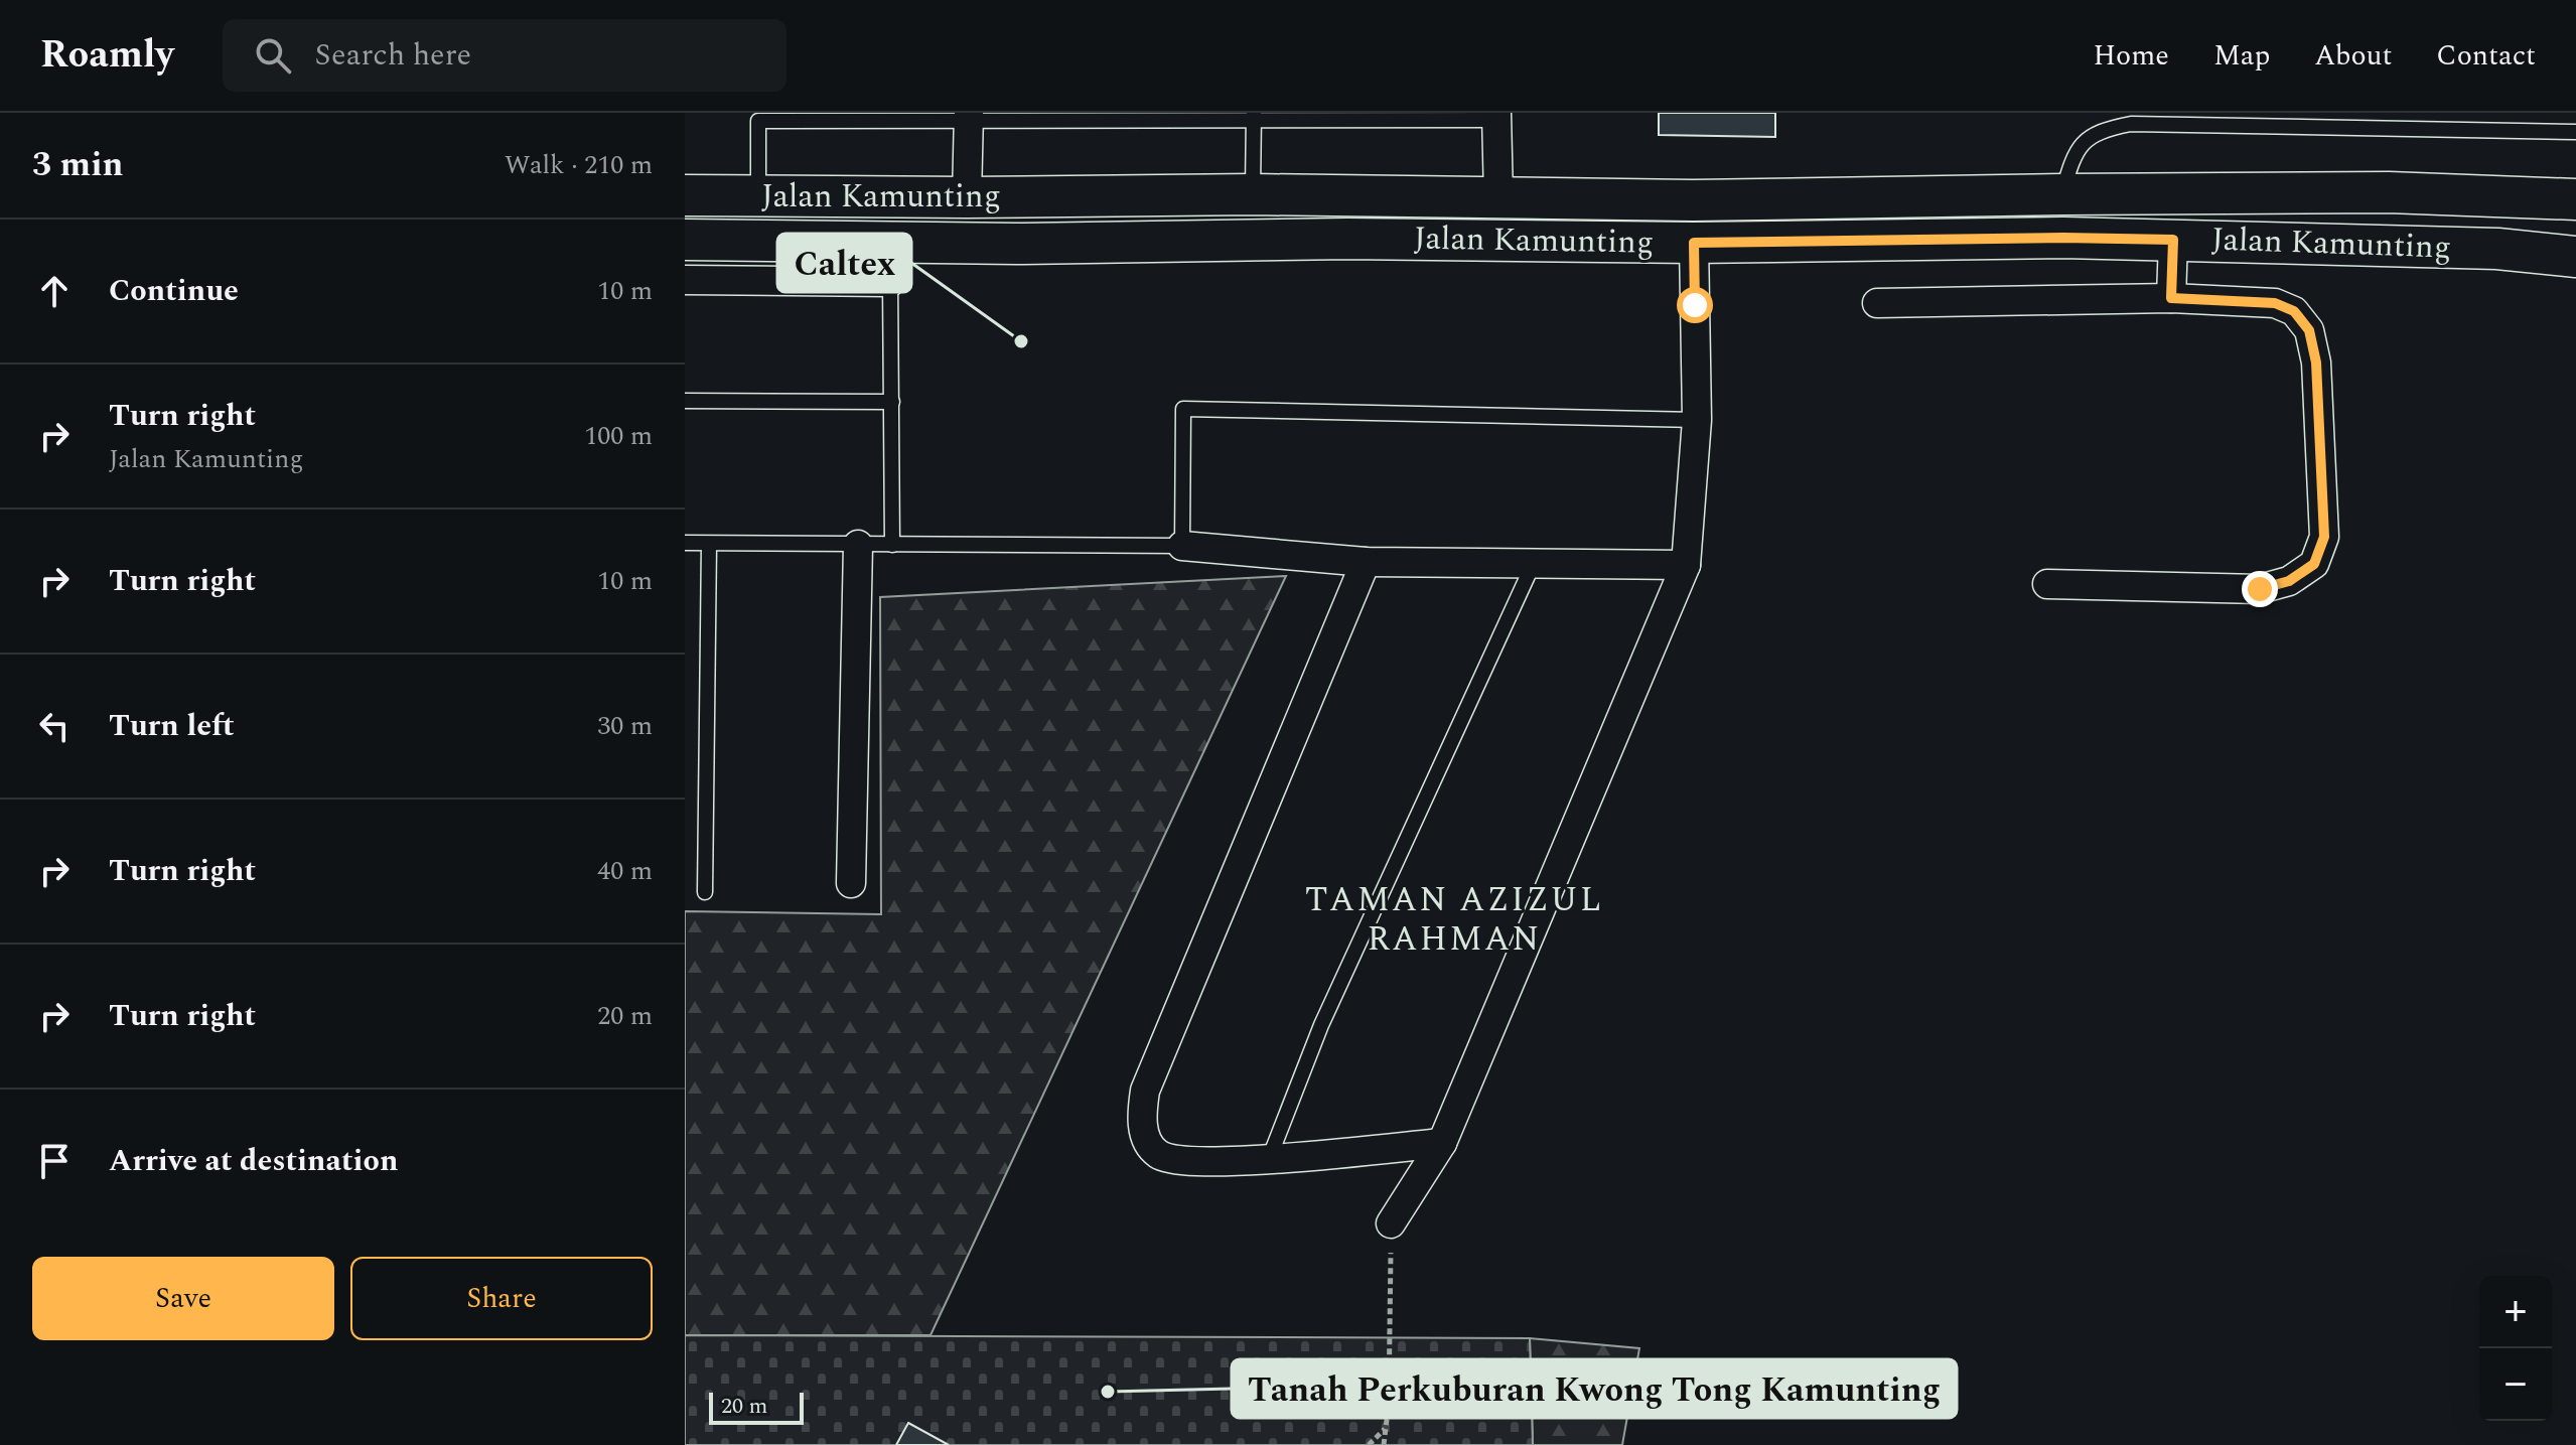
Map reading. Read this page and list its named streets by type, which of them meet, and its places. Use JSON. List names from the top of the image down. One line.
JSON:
{"streets":{"main road":["Jalan Kamunting"]},"districts":["TAMAN AZIZUL RAHMAN"],"places":["Caltex","Tanah Perkuburan Kwong Tong Kamunting"],"scale_bar":"20 m","page":{"header":"Roamly","search":"Search here","nav":["Home","Map","About","Contact"],"heading":["3 min","Walk · 210 m"],"list":[["Continue","10 m"],["Turn right","Jalan Kamunting","100 m"],["Turn right","10 m"],["Turn left","30 m"],["Turn right","40 m"],["Turn right","20 m"],"Arrive at destination"],"buttons":["Save","Share"],"map_buttons":["+","−"],"scale":"20 m"}}
